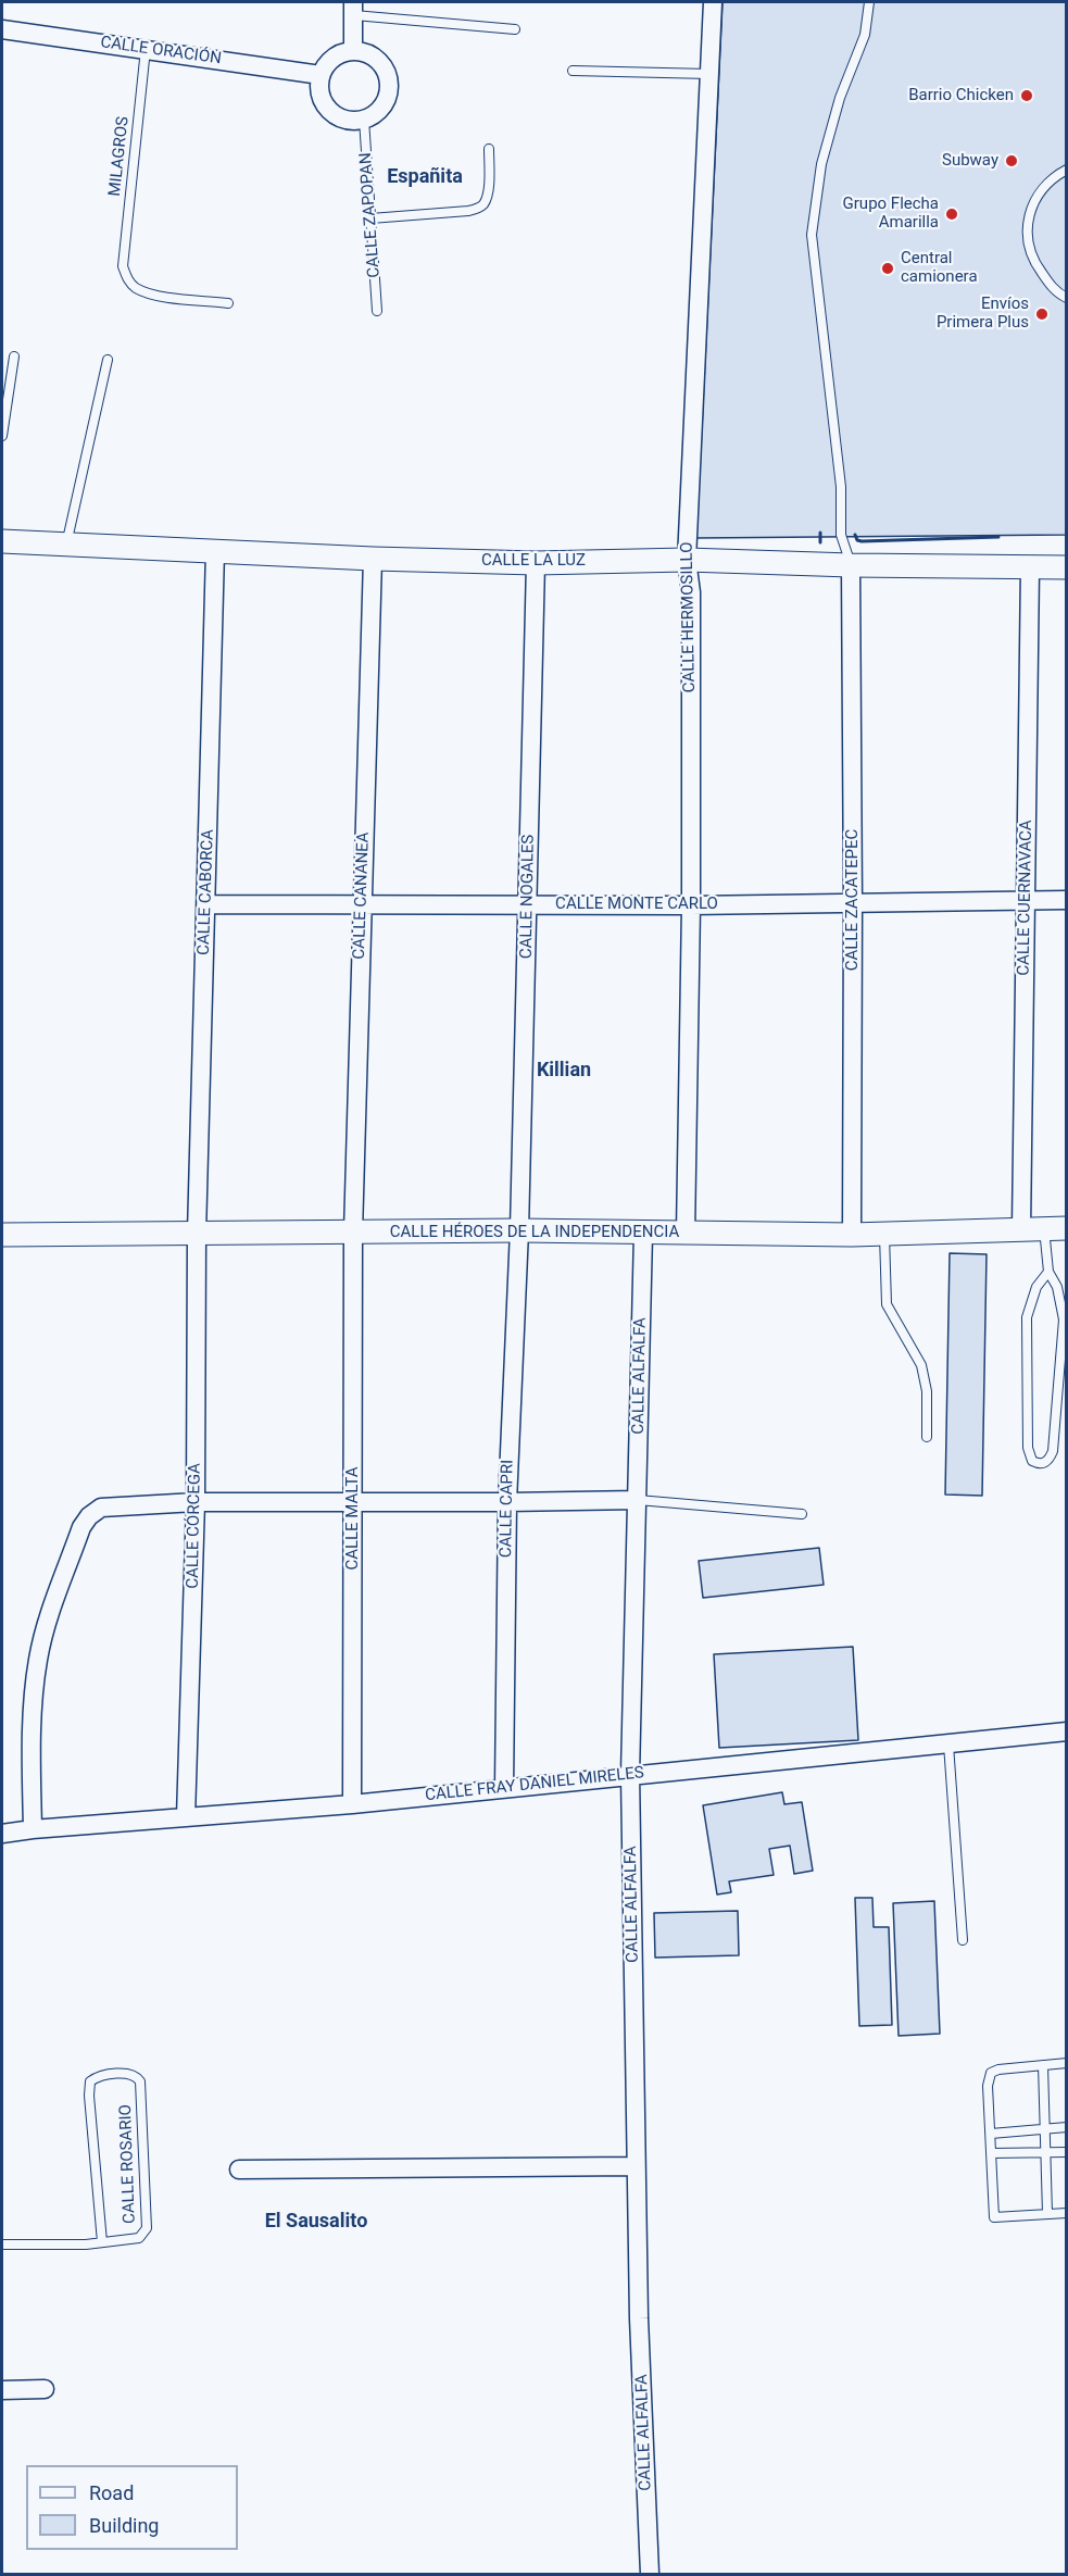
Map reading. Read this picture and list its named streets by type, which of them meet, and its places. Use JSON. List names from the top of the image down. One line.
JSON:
{"streets":{"street":["CALLE ORACIÓN","CALLE LA LUZ","CALLE HERMOSILLO","CALLE CABORCA","CALLE CANANEA","CALLE NOGALES","CALLE CUERNAVACA","CALLE ZACATEPEC","CALLE MONTE CARLO","CALLE HÉROES DE LA INDEPENDENCIA","CALLE ALFALFA","CALLE CAPRI","CALLE MALTA","CALLE CÓRCEGA","CALLE FRAY DANIEL MIRELES"],"lane":["MILAGROS","CALLE ZAPOPAN","CALLE ROSARIO"]},"crossings":[["CALLE ORACIÓN","MILAGROS"],["CALLE ORACIÓN","CALLE ZAPOPAN"],["CALLE LA LUZ","CALLE HERMOSILLO"],["CALLE LA LUZ","CALLE CABORCA"],["CALLE LA LUZ","CALLE CANANEA"],["CALLE LA LUZ","CALLE NOGALES"],["CALLE LA LUZ","CALLE CUERNAVACA"],["CALLE LA LUZ","CALLE ZACATEPEC"],["CALLE HERMOSILLO","CALLE MONTE CARLO"],["CALLE HERMOSILLO","CALLE HÉROES DE LA INDEPENDENCIA"],["CALLE CABORCA","CALLE MONTE CARLO"],["CALLE CABORCA","CALLE HÉROES DE LA INDEPENDENCIA"],["CALLE CABORCA","CALLE CÓRCEGA"],["CALLE CANANEA","CALLE MONTE CARLO"],["CALLE CANANEA","CALLE HÉROES DE LA INDEPENDENCIA"],["CALLE CANANEA","CALLE MALTA"],["CALLE NOGALES","CALLE MONTE CARLO"],["CALLE NOGALES","CALLE HÉROES DE LA INDEPENDENCIA"],["CALLE NOGALES","CALLE CAPRI"],["CALLE CUERNAVACA","CALLE MONTE CARLO"],["CALLE CUERNAVACA","CALLE HÉROES DE LA INDEPENDENCIA"],["CALLE ZACATEPEC","CALLE MONTE CARLO"],["CALLE ZACATEPEC","CALLE HÉROES DE LA INDEPENDENCIA"],["CALLE HÉROES DE LA INDEPENDENCIA","CALLE ALFALFA"],["CALLE HÉROES DE LA INDEPENDENCIA","CALLE CAPRI"],["CALLE HÉROES DE LA INDEPENDENCIA","CALLE MALTA"],["CALLE HÉROES DE LA INDEPENDENCIA","CALLE CÓRCEGA"],["CALLE ALFALFA","CALLE FRAY DANIEL MIRELES"],["CALLE CAPRI","CALLE FRAY DANIEL MIRELES"],["CALLE MALTA","CALLE FRAY DANIEL MIRELES"],["CALLE CÓRCEGA","CALLE FRAY DANIEL MIRELES"]],"districts":["Españita","Killian","El Sausalito"],"places":["Barrio Chicken","Subway","Grupo Flecha Amarilla","Central camionera","Envíos Primera Plus"],"legend":["Road","Building"]}
